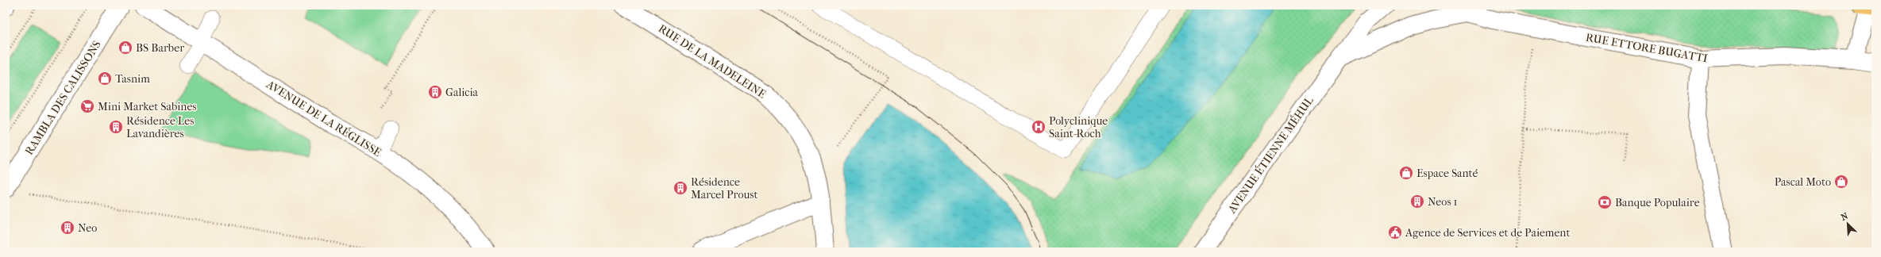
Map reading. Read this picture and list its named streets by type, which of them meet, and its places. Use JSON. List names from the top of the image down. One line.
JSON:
{"streets":{"street":["RUE ETTORE BUGATTI","RUE DE LA MADELEINE","RAMBLA DES CALISSONS","AVENUE DE LA RÉGLISSE","AVENUE ÉTIENNE MÉHUL"]},"places":{"shop":["BS Barber","Tasnim","Espace Santé","Pascal Moto"],"building":["Galicia","Résidence Les Lavandières","Résidence Marcel Proust","Neos 1","Neo"],"supermarket":["Mini Market Sabines"],"hospital":["Polyclinique Saint-Roch"],"bank":["Banque Populaire"],"public building":["Agence de Services et de Paiement"]},"north":"top left"}
